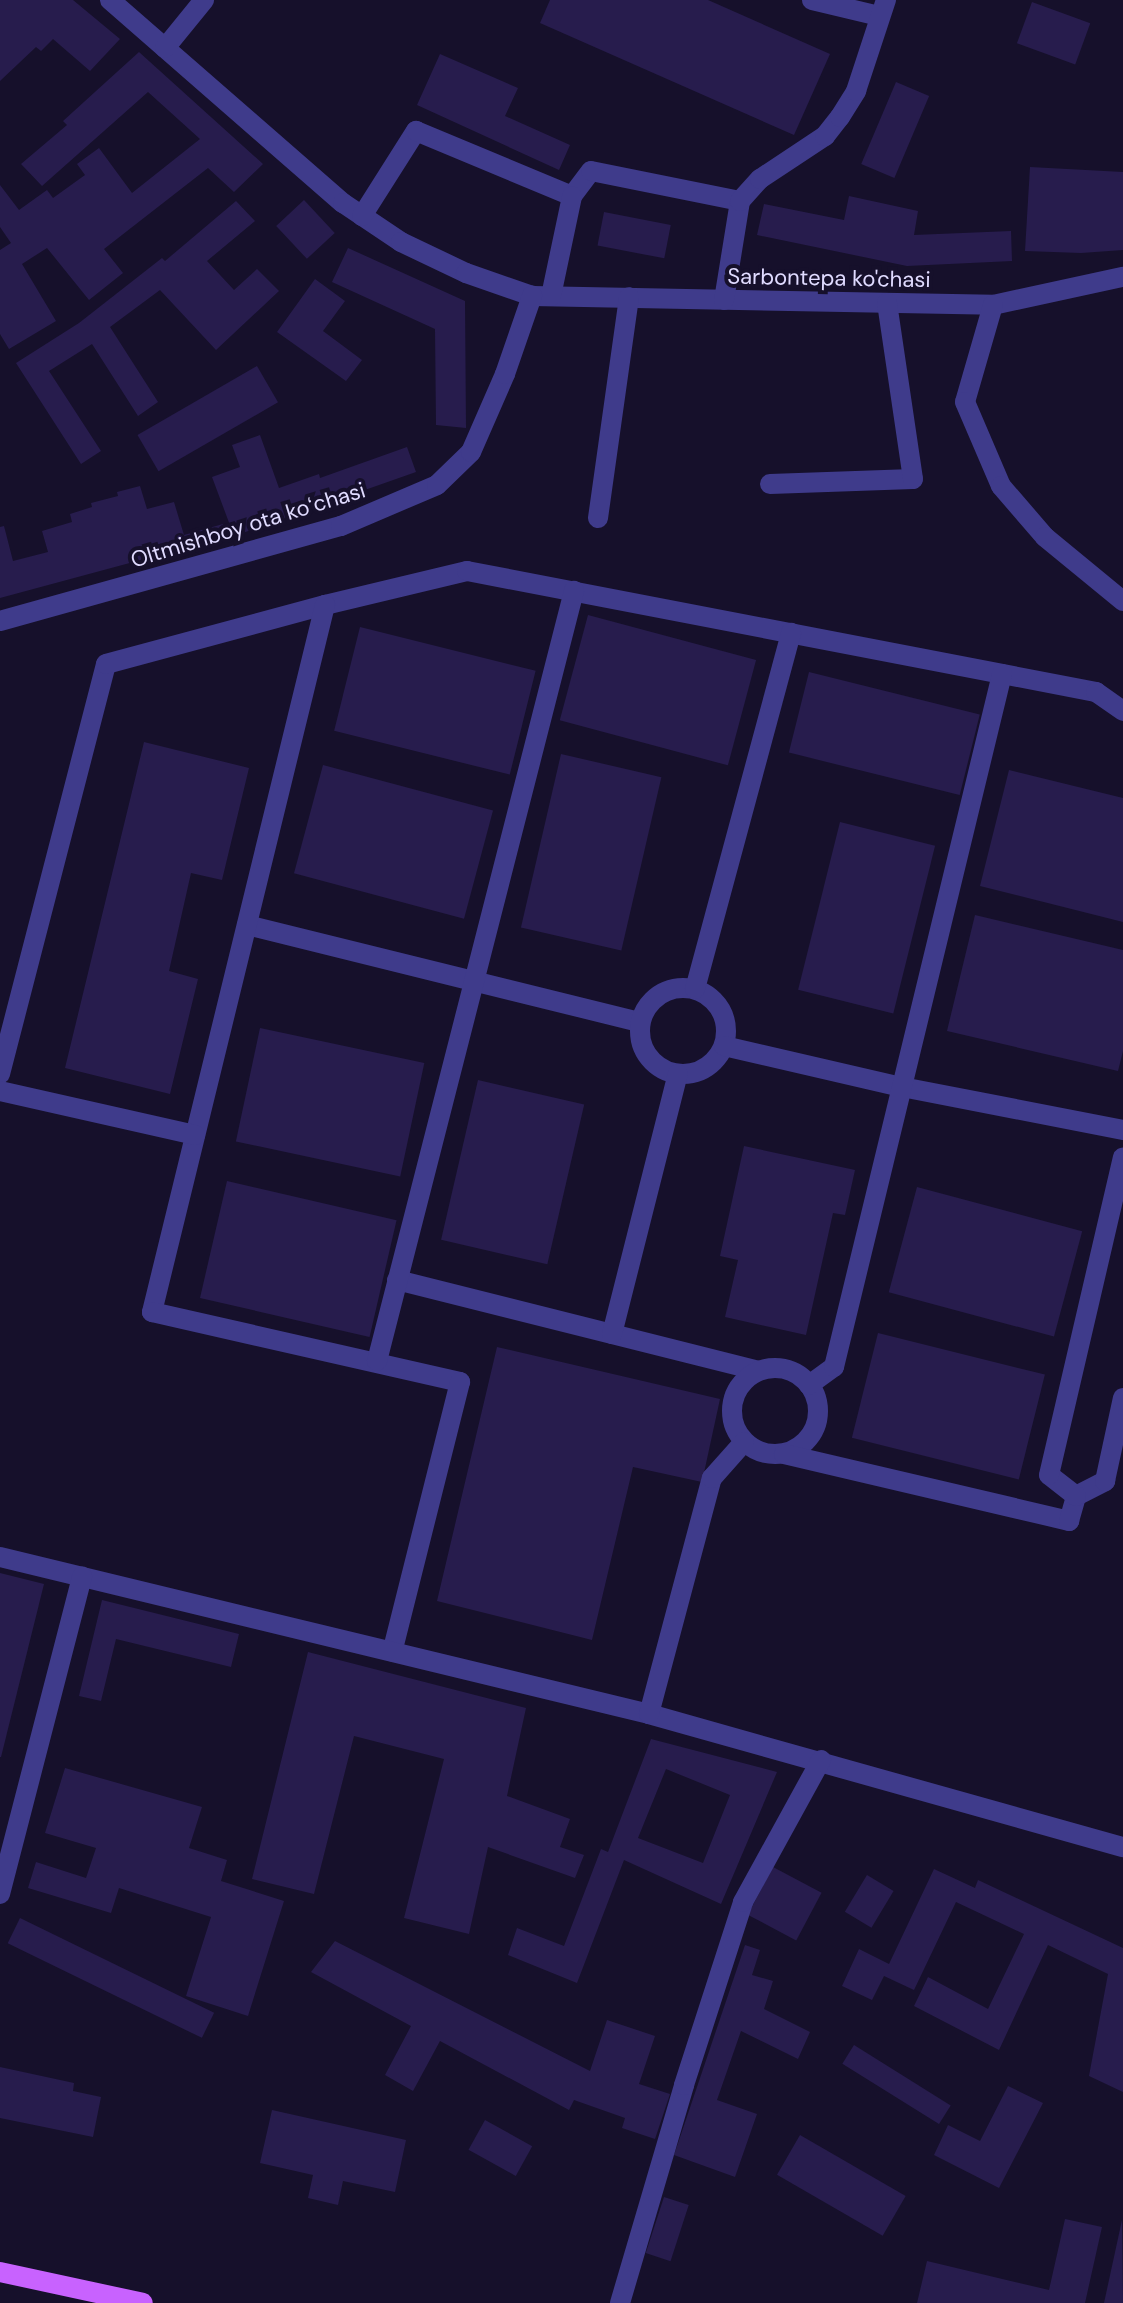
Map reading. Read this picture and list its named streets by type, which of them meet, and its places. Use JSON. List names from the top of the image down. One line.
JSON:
{"streets":{"street":["Sarbontepa ko'chasi","Oltmishboy ota koʻchasi"]},"crossings":[["Sarbontepa ko'chasi","Oltmishboy ota koʻchasi"]]}
